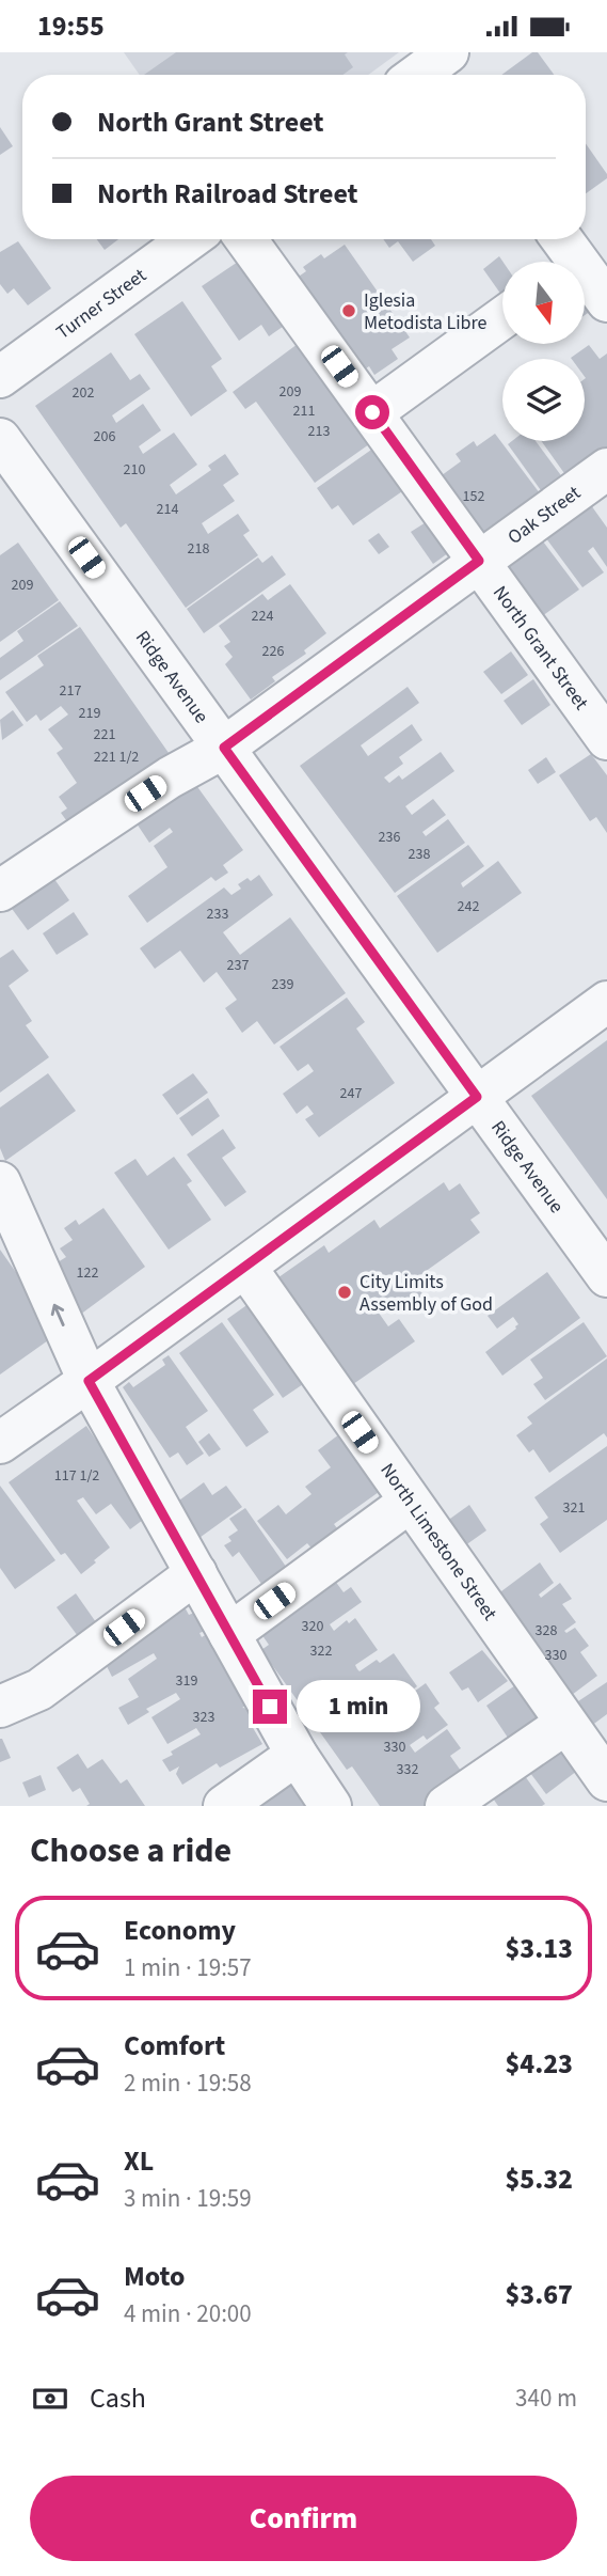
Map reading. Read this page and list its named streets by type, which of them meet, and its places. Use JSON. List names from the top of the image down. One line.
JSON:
{"streets":{"street":["Turner Street","Oak Street","North Grant Street","Ridge Avenue","North Limestone Street"]},"crossings":[["Oak Street","North Grant Street"],["Oak Street","Ridge Avenue"]],"places":["Iglesia Metodista Libre","City Limits Assembly of God"],"house_numbers":["209","202","211","213","206","210","152","214","218","209","224","226","217","219","221","221 1/2","236","238","242","233","237","239","247","122","117 1/2","321","320","328","322","330","319","323","330","332"],"north":"bottom","page":{"status":"19:55","banner":["North Grant Street","North Railroad Street"],"bubble":"1 min","heading":"Choose a ride","list":[{"name":"Economy","note":"1 min · 19:57","value":"$3.13"},{"name":"Comfort","note":"2 min · 19:58","value":"$4.23"},{"name":"XL","note":"3 min · 19:59","value":"$5.32"},{"name":"Moto","note":"4 min · 20:00","value":"$3.67"}],"pay":["Cash","340 m"],"buttons":"Confirm"}}
